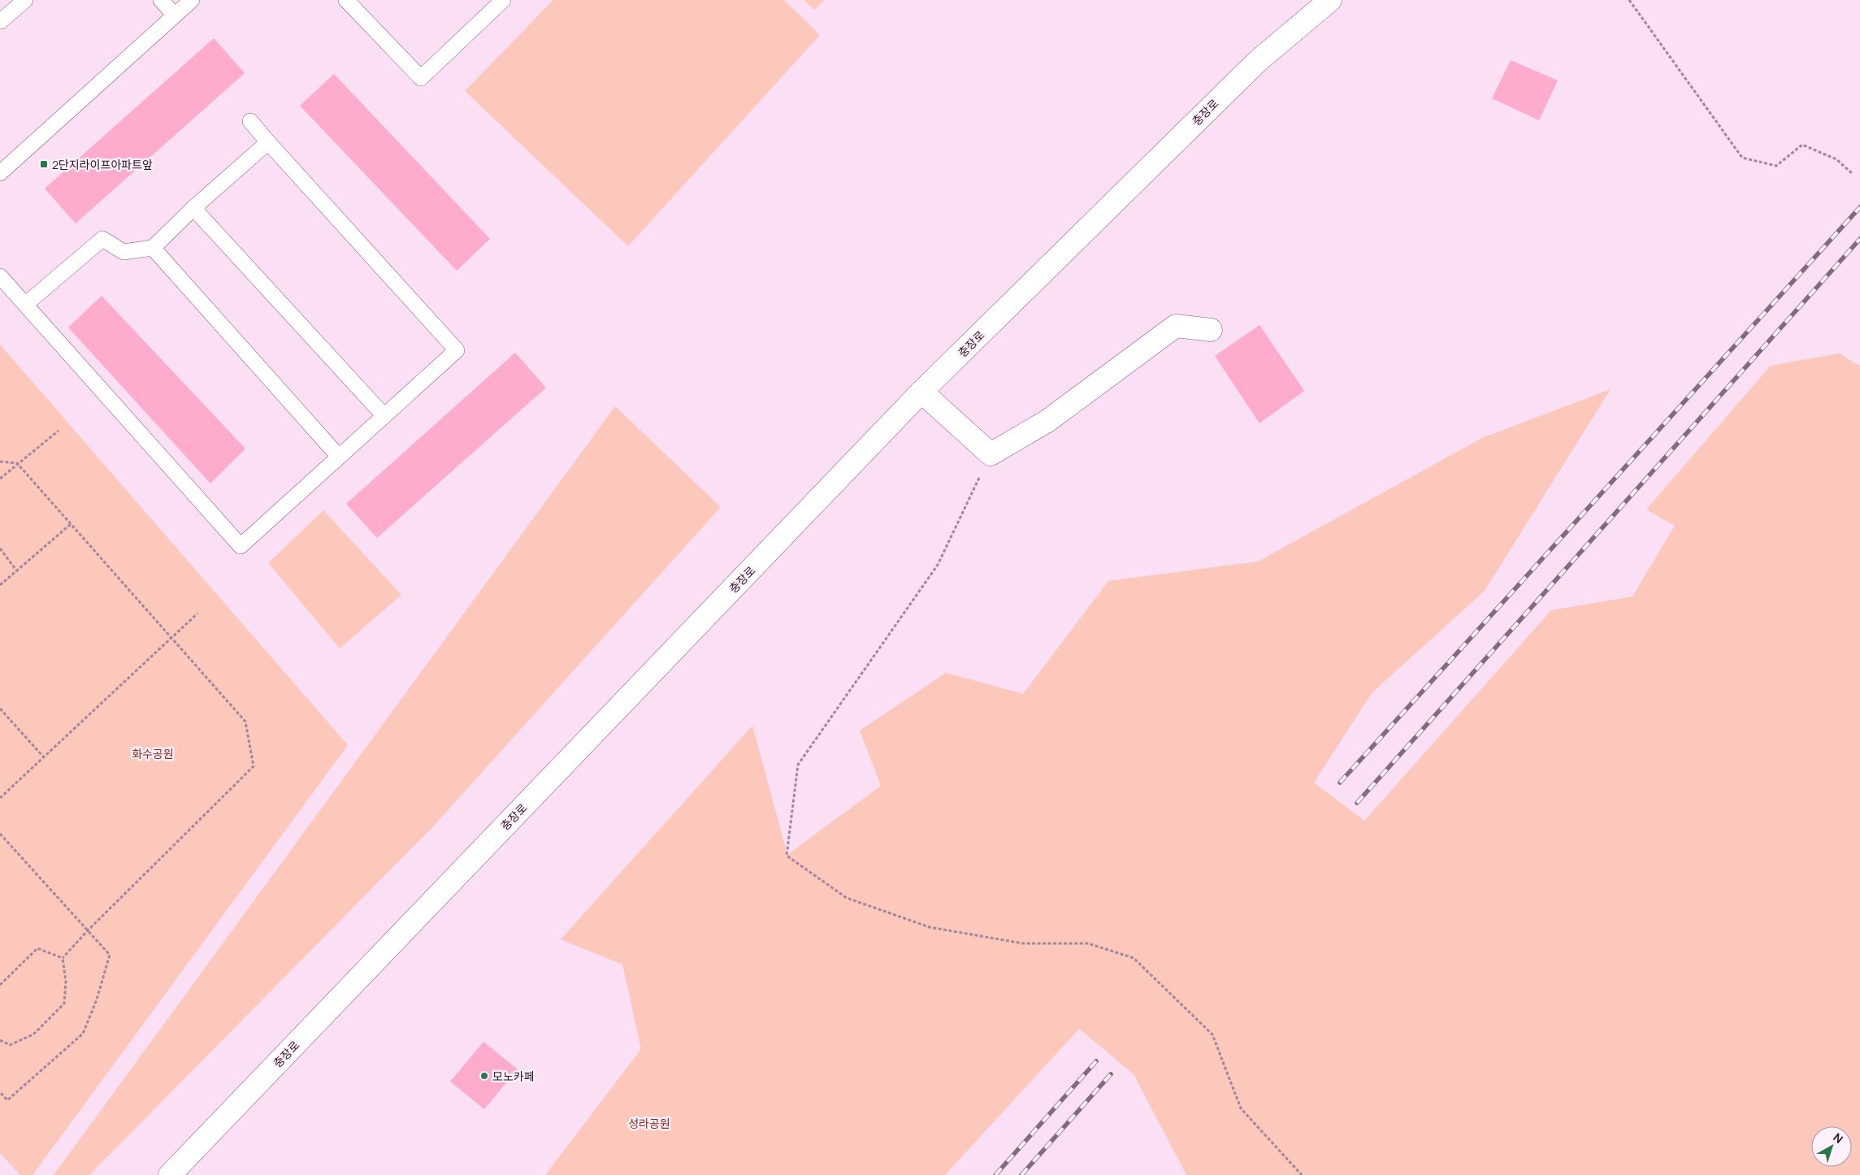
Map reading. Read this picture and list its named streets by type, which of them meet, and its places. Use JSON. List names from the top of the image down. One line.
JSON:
{"streets":{"main road":["충장로"]},"parks":["화수공원","성라공원"],"places":{"transit":["2단지라이프아파트앞"],"other":["모노카페"]},"north":"top right"}
